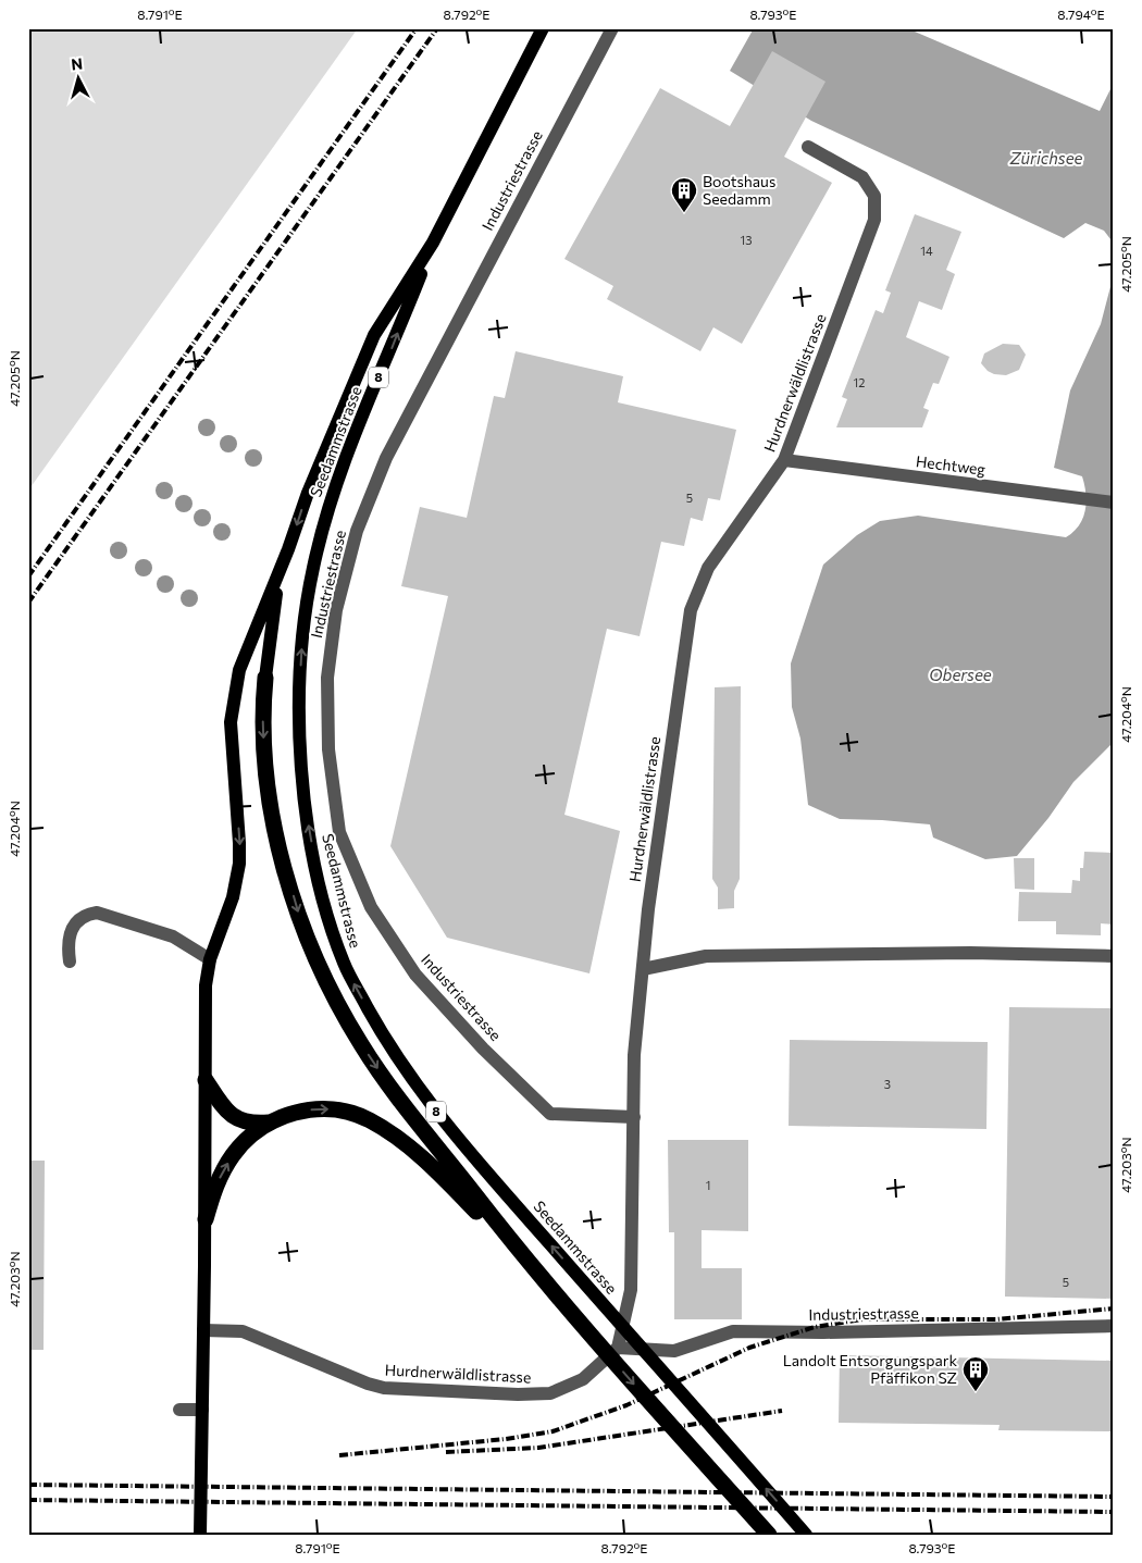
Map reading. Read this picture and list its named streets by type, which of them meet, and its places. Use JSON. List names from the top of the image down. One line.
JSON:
{"streets":{"main road":["8","Seedammstrasse"],"street":["Industriestrasse","Hurdnerwäldlistrasse","Hechtweg"]},"crossings":[["Industriestrasse","Hurdnerwäldlistrasse"],["Hurdnerwäldlistrasse","Seedammstrasse"],["Hurdnerwäldlistrasse","Hechtweg"]],"water":["Zürichsee","Obersee"],"places":{"building":["Bootshaus Seedamm","Landolt Entsorgungspark Pfäffikon SZ"]},"house_numbers":["13","14","12","5","3","1","5"],"north":"top","coordinates":["8.791°E","8.792°E","8.793°E","8.794°E","47.205°N","47.204°N","47.203°N"]}
